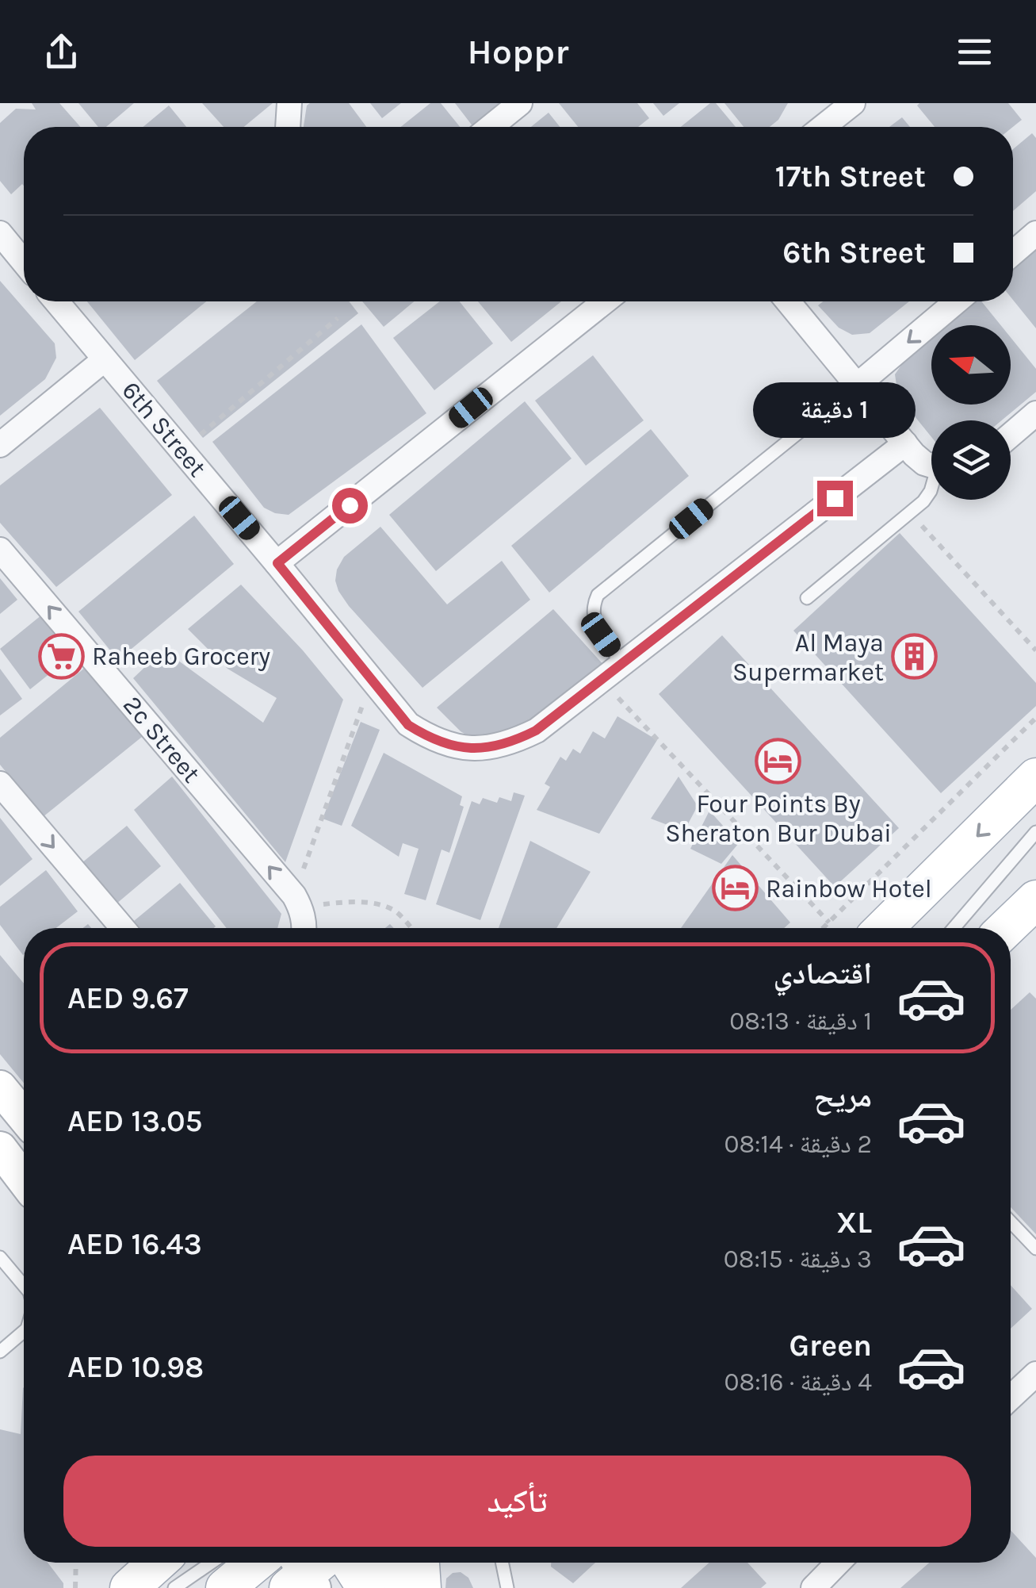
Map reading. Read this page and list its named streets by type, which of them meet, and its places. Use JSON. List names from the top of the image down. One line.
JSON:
{"streets":{"street":["6th Street","2c Street"]},"places":{"supermarket":["Raheeb Grocery"],"building":["Al Maya Supermarket"],"hotel":["Four Points By Sheraton Bur Dubai","Rainbow Hotel"]},"north":"left","page":{"header":"Hoppr","banner":["17th Street","6th Street"],"bubble":"1 دقيقة","list":[{"name":"اقتصادي","note":"1 دقيقة · 08:13","value":"AED 9.67"},{"name":"مريح","note":"2 دقيقة · 08:14","value":"AED 13.05"},{"name":"XL","note":"3 دقيقة · 08:15","value":"AED 16.43"},{"name":"Green","note":"4 دقيقة · 08:16","value":"AED 10.98"}],"buttons":"تأكيد"}}
